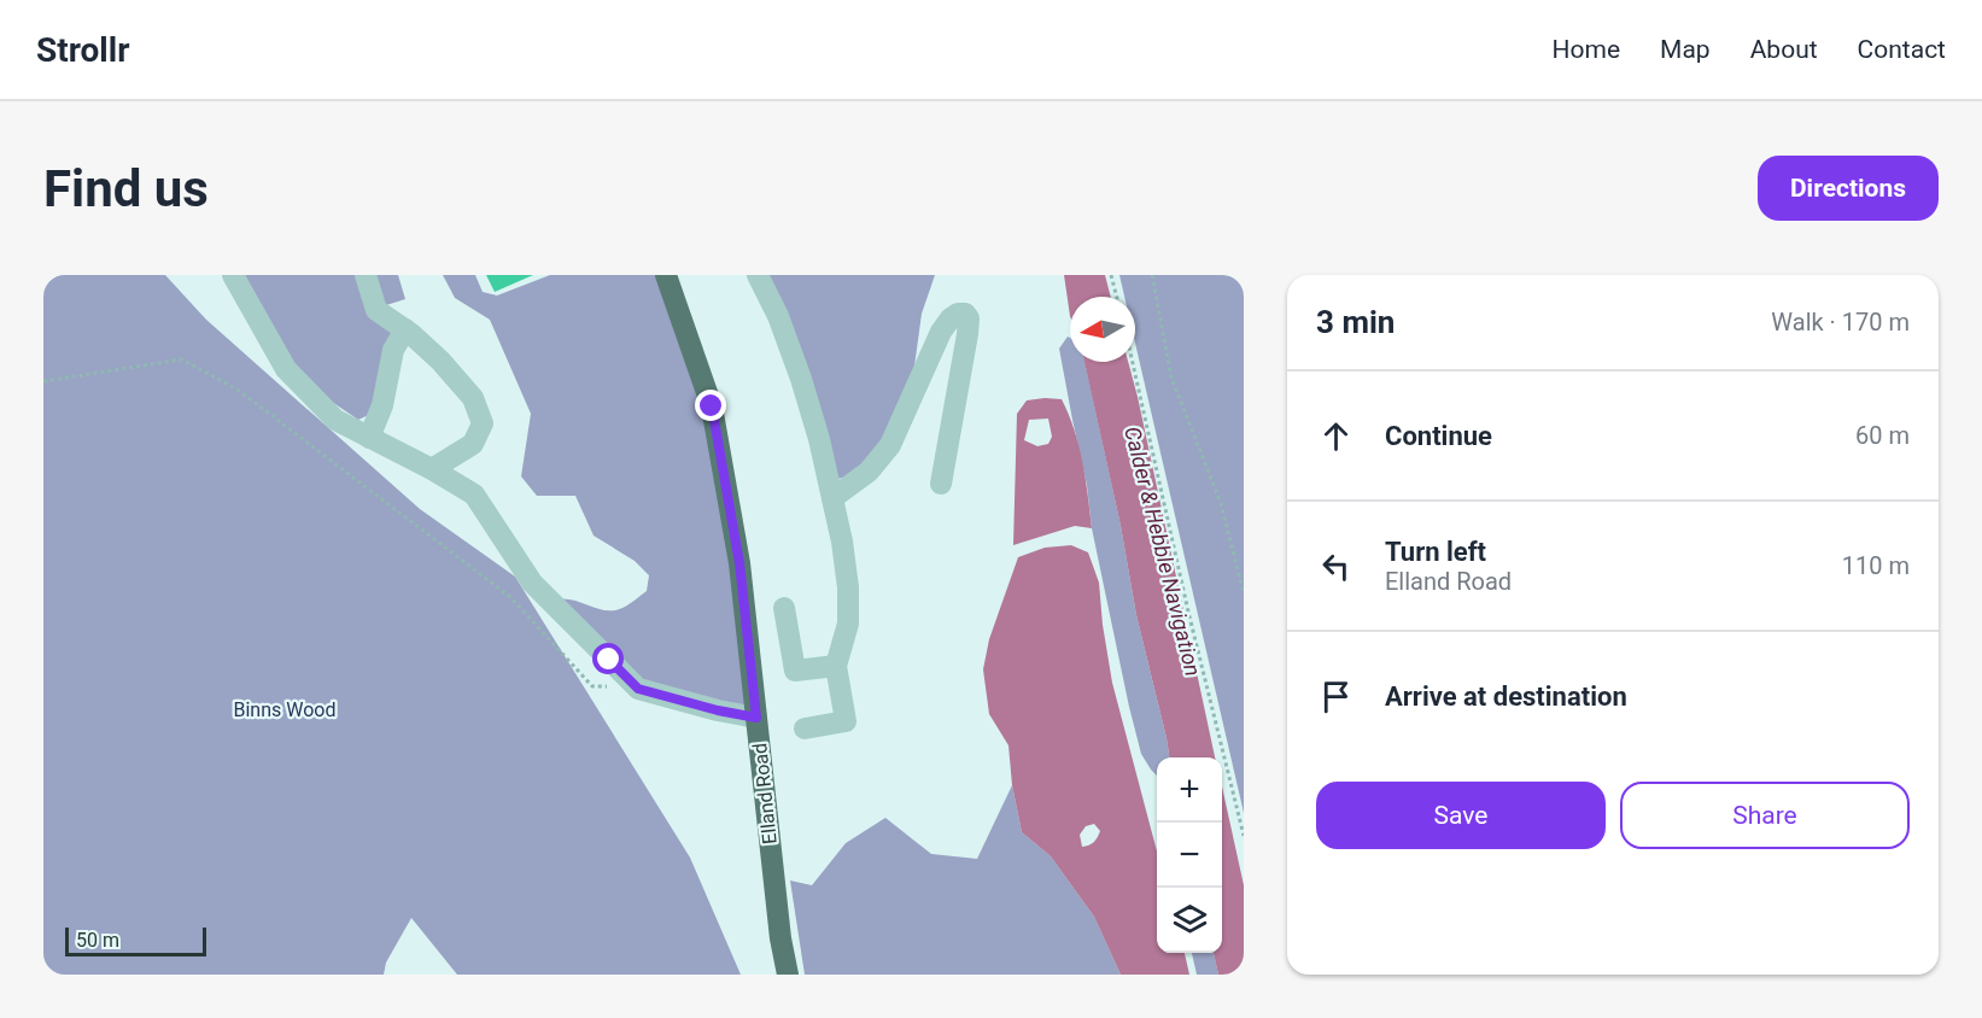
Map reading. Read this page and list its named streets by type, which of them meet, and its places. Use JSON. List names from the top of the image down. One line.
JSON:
{"streets":{"main road":["Elland Road"]},"water":["Calder & Hebble Navigation"],"parks":["Binns Wood"],"scale_bar":"50 m","north":"left","page":{"header":"Strollr","nav":["Home","Map","About","Contact"],"buttons":["Directions",["Save","Share"]],"title":"Find us","heading":["3 min","Walk · 170 m"],"list":[["Continue","60 m"],["Turn left","Elland Road","110 m"],"Arrive at destination"],"map_buttons":["+","−"],"scale":"50 m"}}
